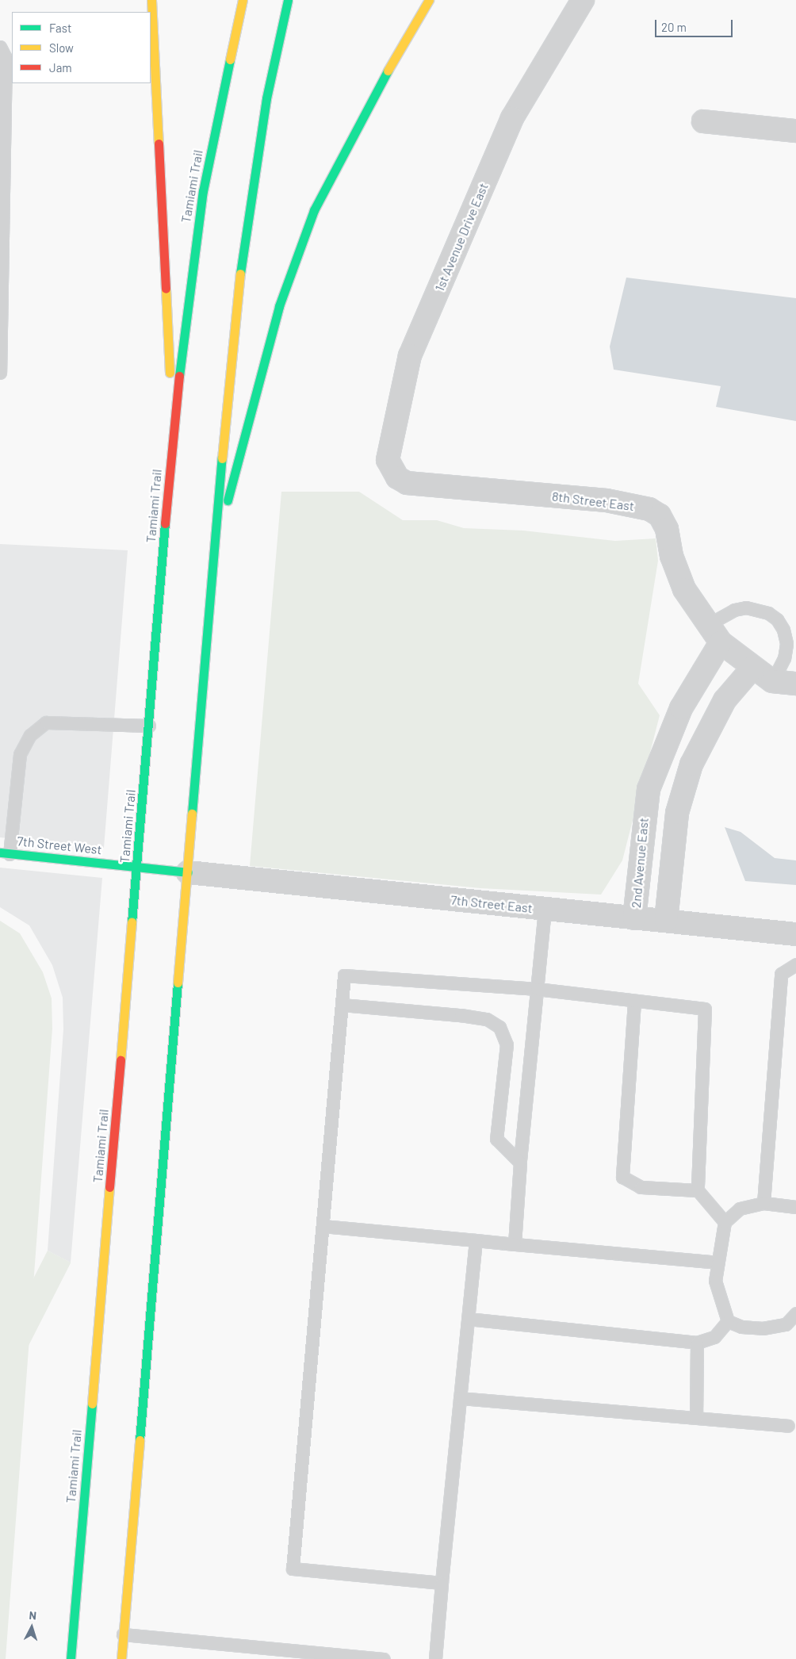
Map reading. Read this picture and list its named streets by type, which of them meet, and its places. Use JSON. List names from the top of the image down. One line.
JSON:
{"streets":{"main road":["Tamiami Trail","7th Street West"],"street":["1st Avenue Drive East","8th Street East","2nd Avenue East","7th Street East"]},"crossings":[["Tamiami Trail","7th Street West"],["1st Avenue Drive East","8th Street East"],["8th Street East","2nd Avenue East"],["7th Street West","7th Street East"],["2nd Avenue East","7th Street East"]],"legend":["Fast","Slow","Jam"],"scale_bar":"20 m","north":"top"}
